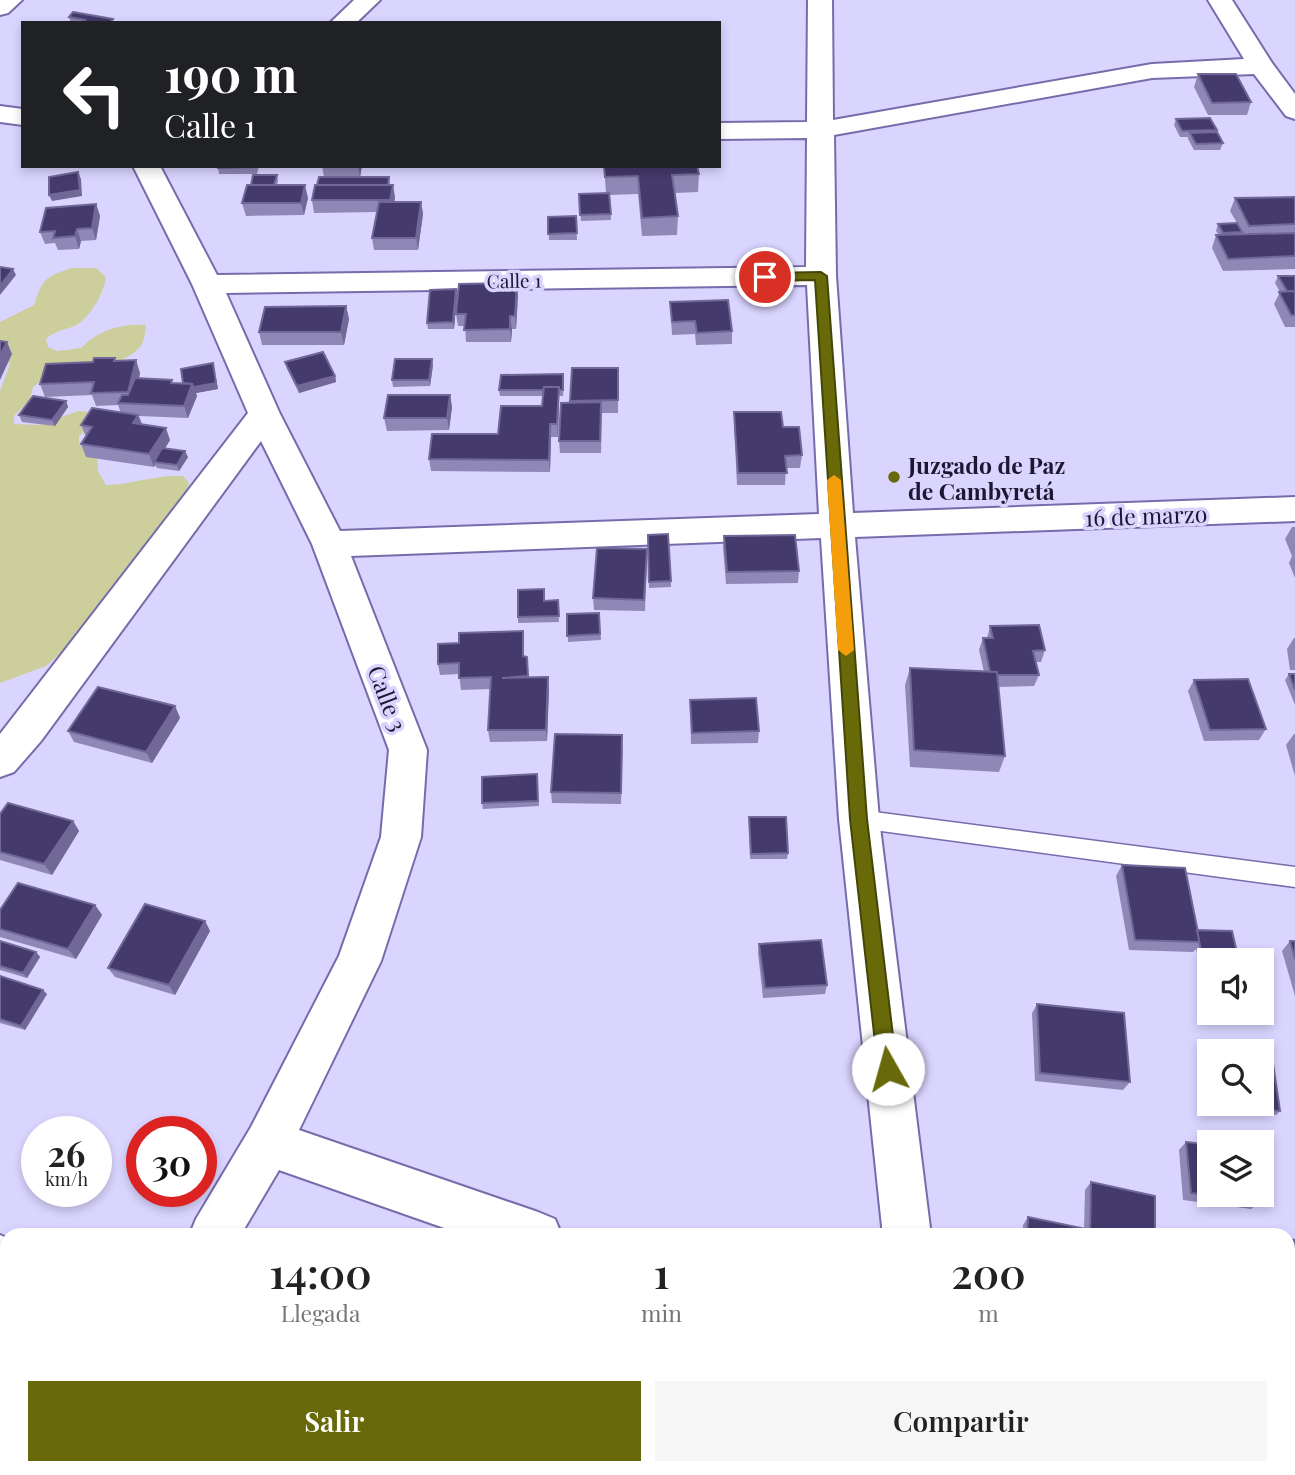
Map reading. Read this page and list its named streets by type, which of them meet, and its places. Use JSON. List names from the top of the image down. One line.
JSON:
{"streets":{"street":["Calle 1","16 de marzo","Calle 3"]},"crossings":[["Calle 1","Calle 3"],["16 de marzo","Calle 3"]],"places":["Juzgado de Paz de Cambyretá"],"page":{"turn":["190 m","Calle 1"],"speed":"26 km/h","limit":"30","eta":["14:00","Llegada","1","min","200","m"],"buttons":["Salir","Compartir"]}}
